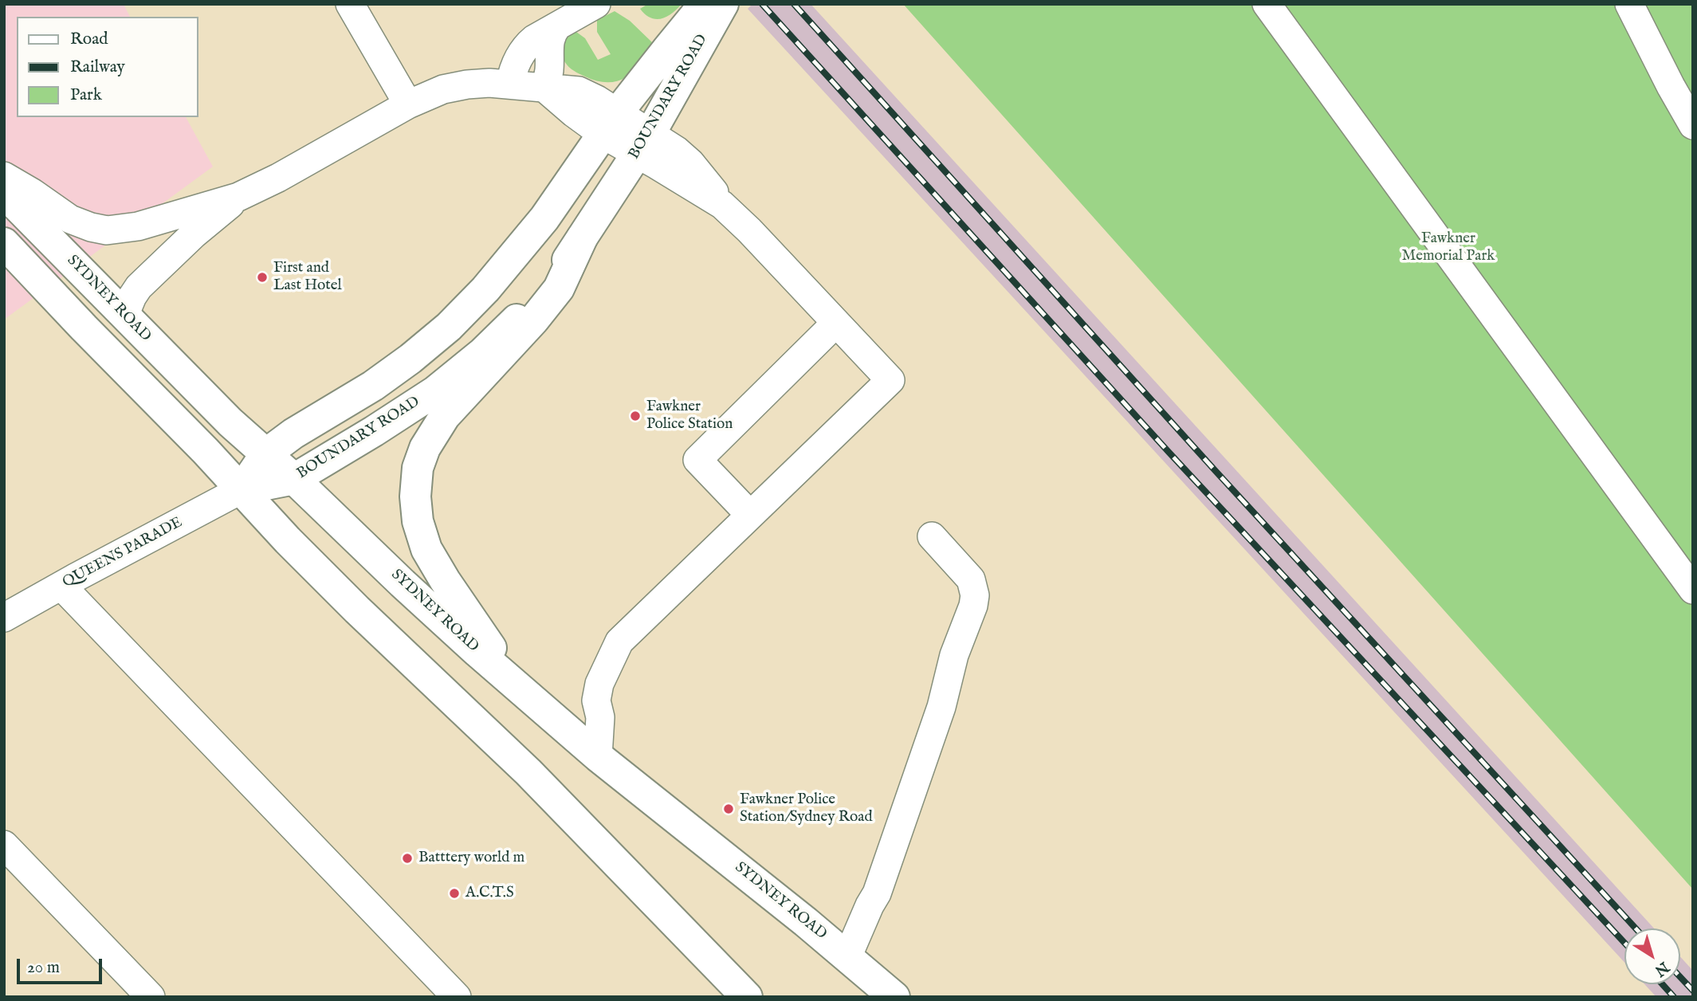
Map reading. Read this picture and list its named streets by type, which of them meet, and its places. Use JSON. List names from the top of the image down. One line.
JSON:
{"streets":{"main road":["BOUNDARY ROAD","SYDNEY ROAD"],"street":["QUEENS PARADE"]},"crossings":[["BOUNDARY ROAD","SYDNEY ROAD"],["BOUNDARY ROAD","QUEENS PARADE"]],"parks":["Fawkner Memorial Park"],"places":["First and Last Hotel","Fawkner Police Station","Fawkner Police Station/Sydney Road","Batttery world m","A.C.T.S"],"legend":["Road","Railway","Park"],"scale_bar":"20 m","north":"bottom right"}
